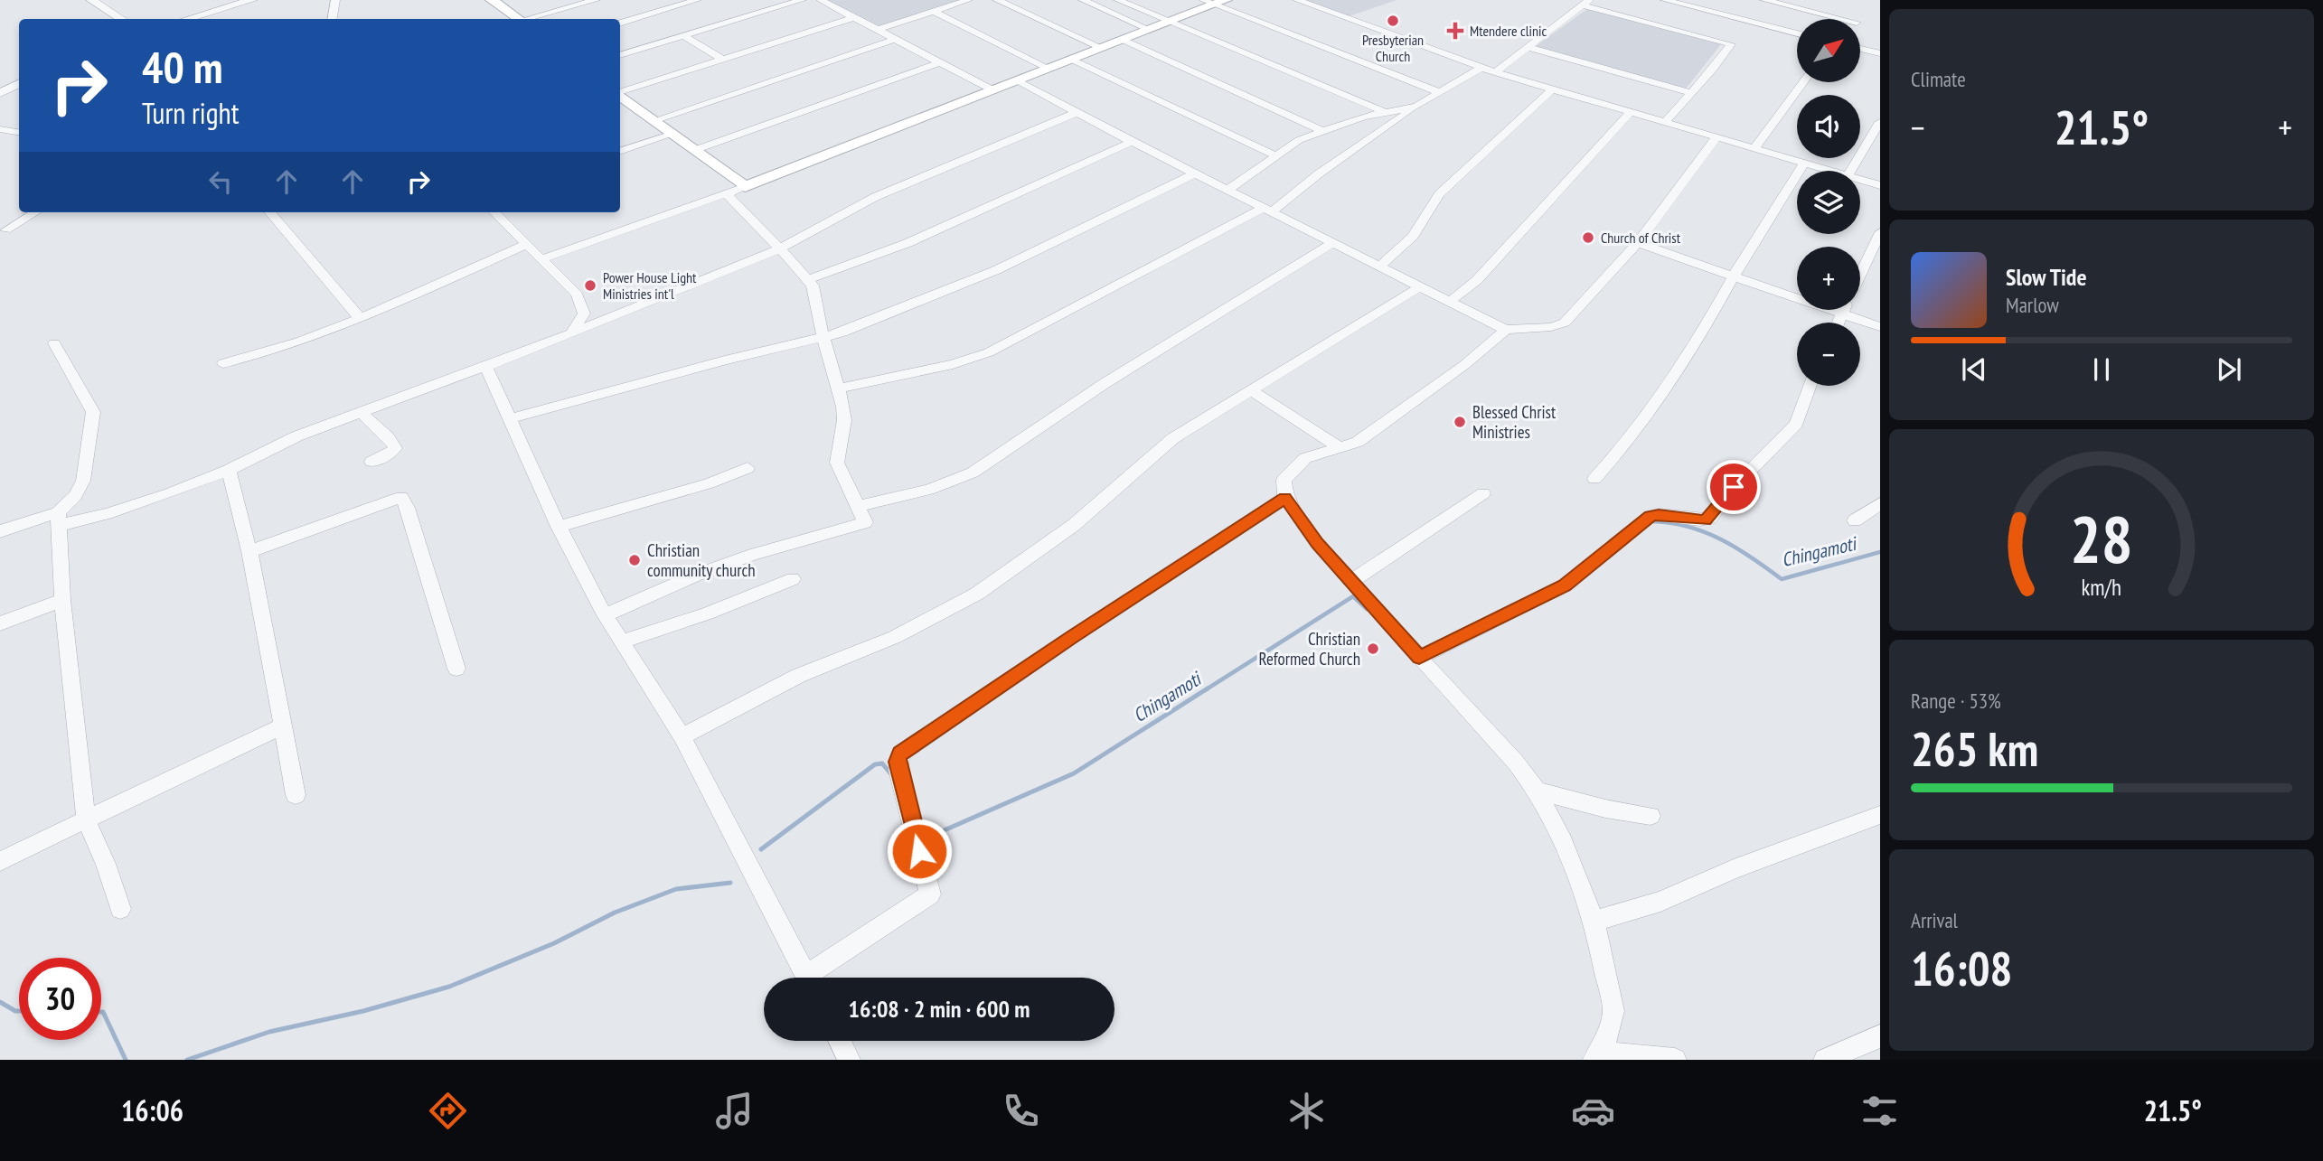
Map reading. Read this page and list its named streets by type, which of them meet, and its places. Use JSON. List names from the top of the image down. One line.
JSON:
{"water":["Chingamoti"],"places":{"other":["Presbyterian Church","Church of Christ","Power House Light Ministries int'l","Blessed Christ Ministries","Christian community church","Christian Reformed Church"],"health":["Mtendere clinic"]},"north":"top right","page":{"tile":["Climate",["Range · 53%","265 km"],["Arrival","16:08"]],"map_buttons":["+","−"],"turn":["40 m","Turn right"],"heat":["−","21.5°","+"],"song":["Slow Tide","Marlow"],"limit":"30","trip":"16:08 · 2 min · 600 m","tabs":["16:06","21.5°"],"gauge":["28","km/h"]}}
